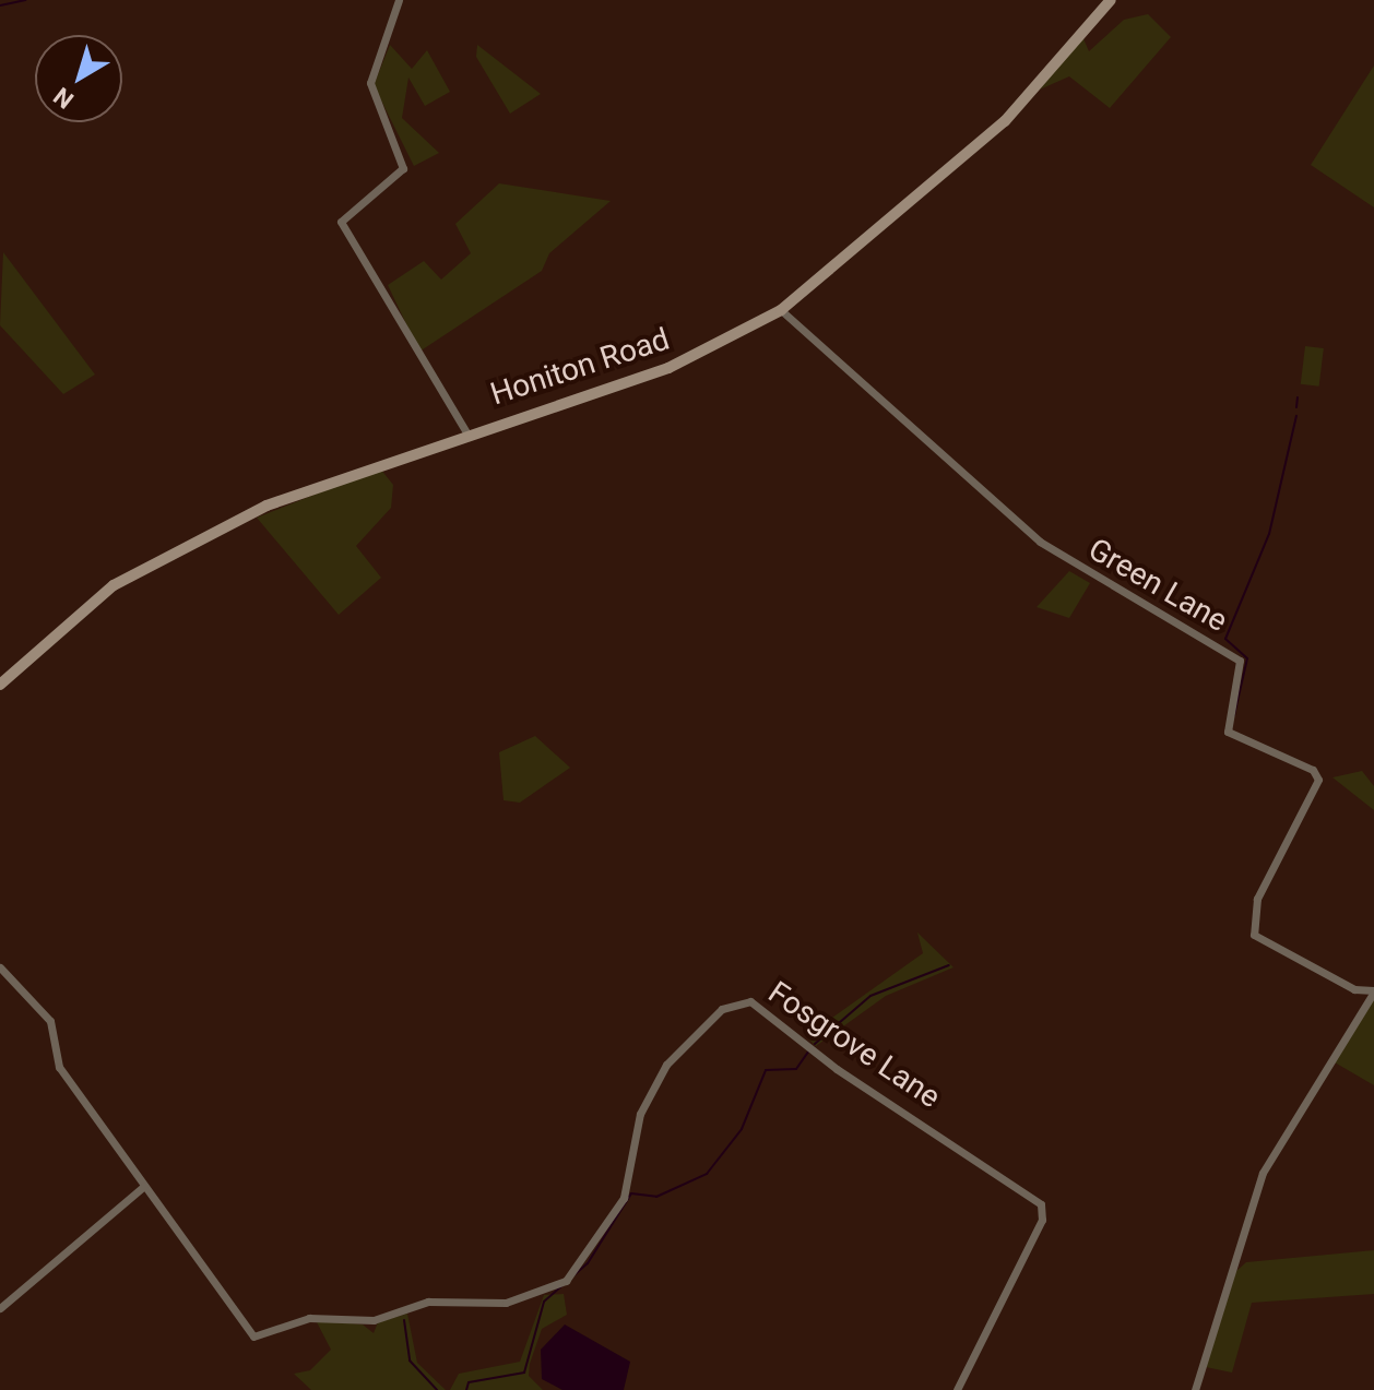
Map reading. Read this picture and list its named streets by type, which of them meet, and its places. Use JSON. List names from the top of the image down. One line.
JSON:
{"streets":{"main road":["Honiton Road"],"street":["Green Lane","Fosgrove Lane"]},"crossings":[["Honiton Road","Green Lane"]],"north":"bottom left"}
